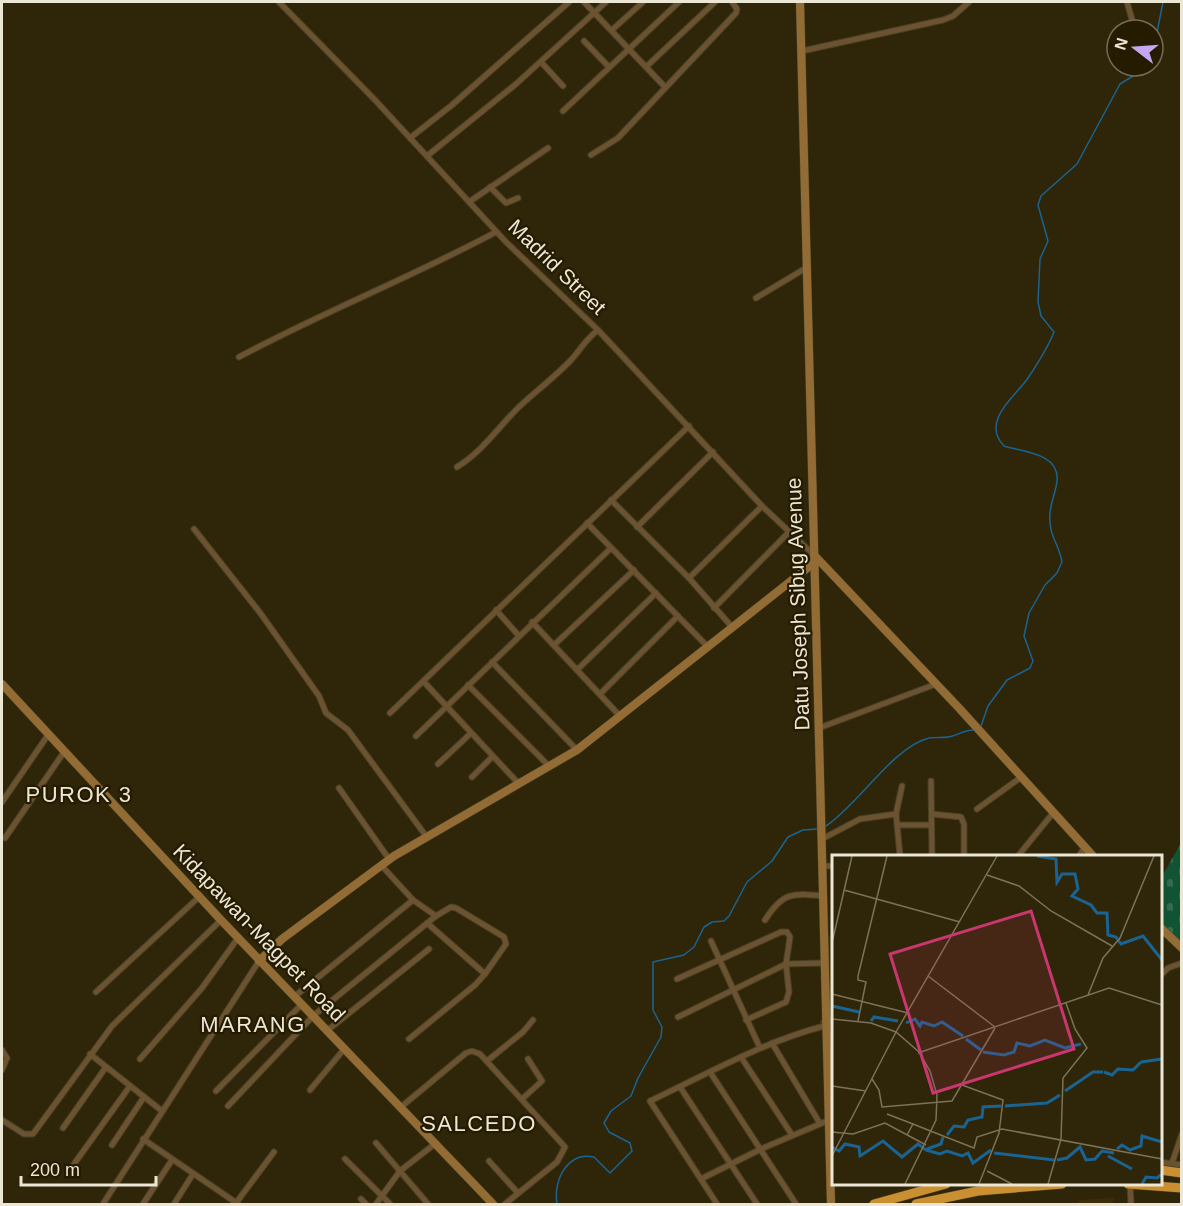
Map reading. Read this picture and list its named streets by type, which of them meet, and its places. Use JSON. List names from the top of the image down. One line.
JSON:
{"streets":{"main road":["Datu Joseph Sibug Avenue","Kidapawan-Magpet Road"],"street":["Madrid Street"]},"crossings":[["Madrid Street","Datu Joseph Sibug Avenue"]],"districts":["PUROK 3","MARANG","SALCEDO"],"scale_bar":"200 m","north":"left"}
